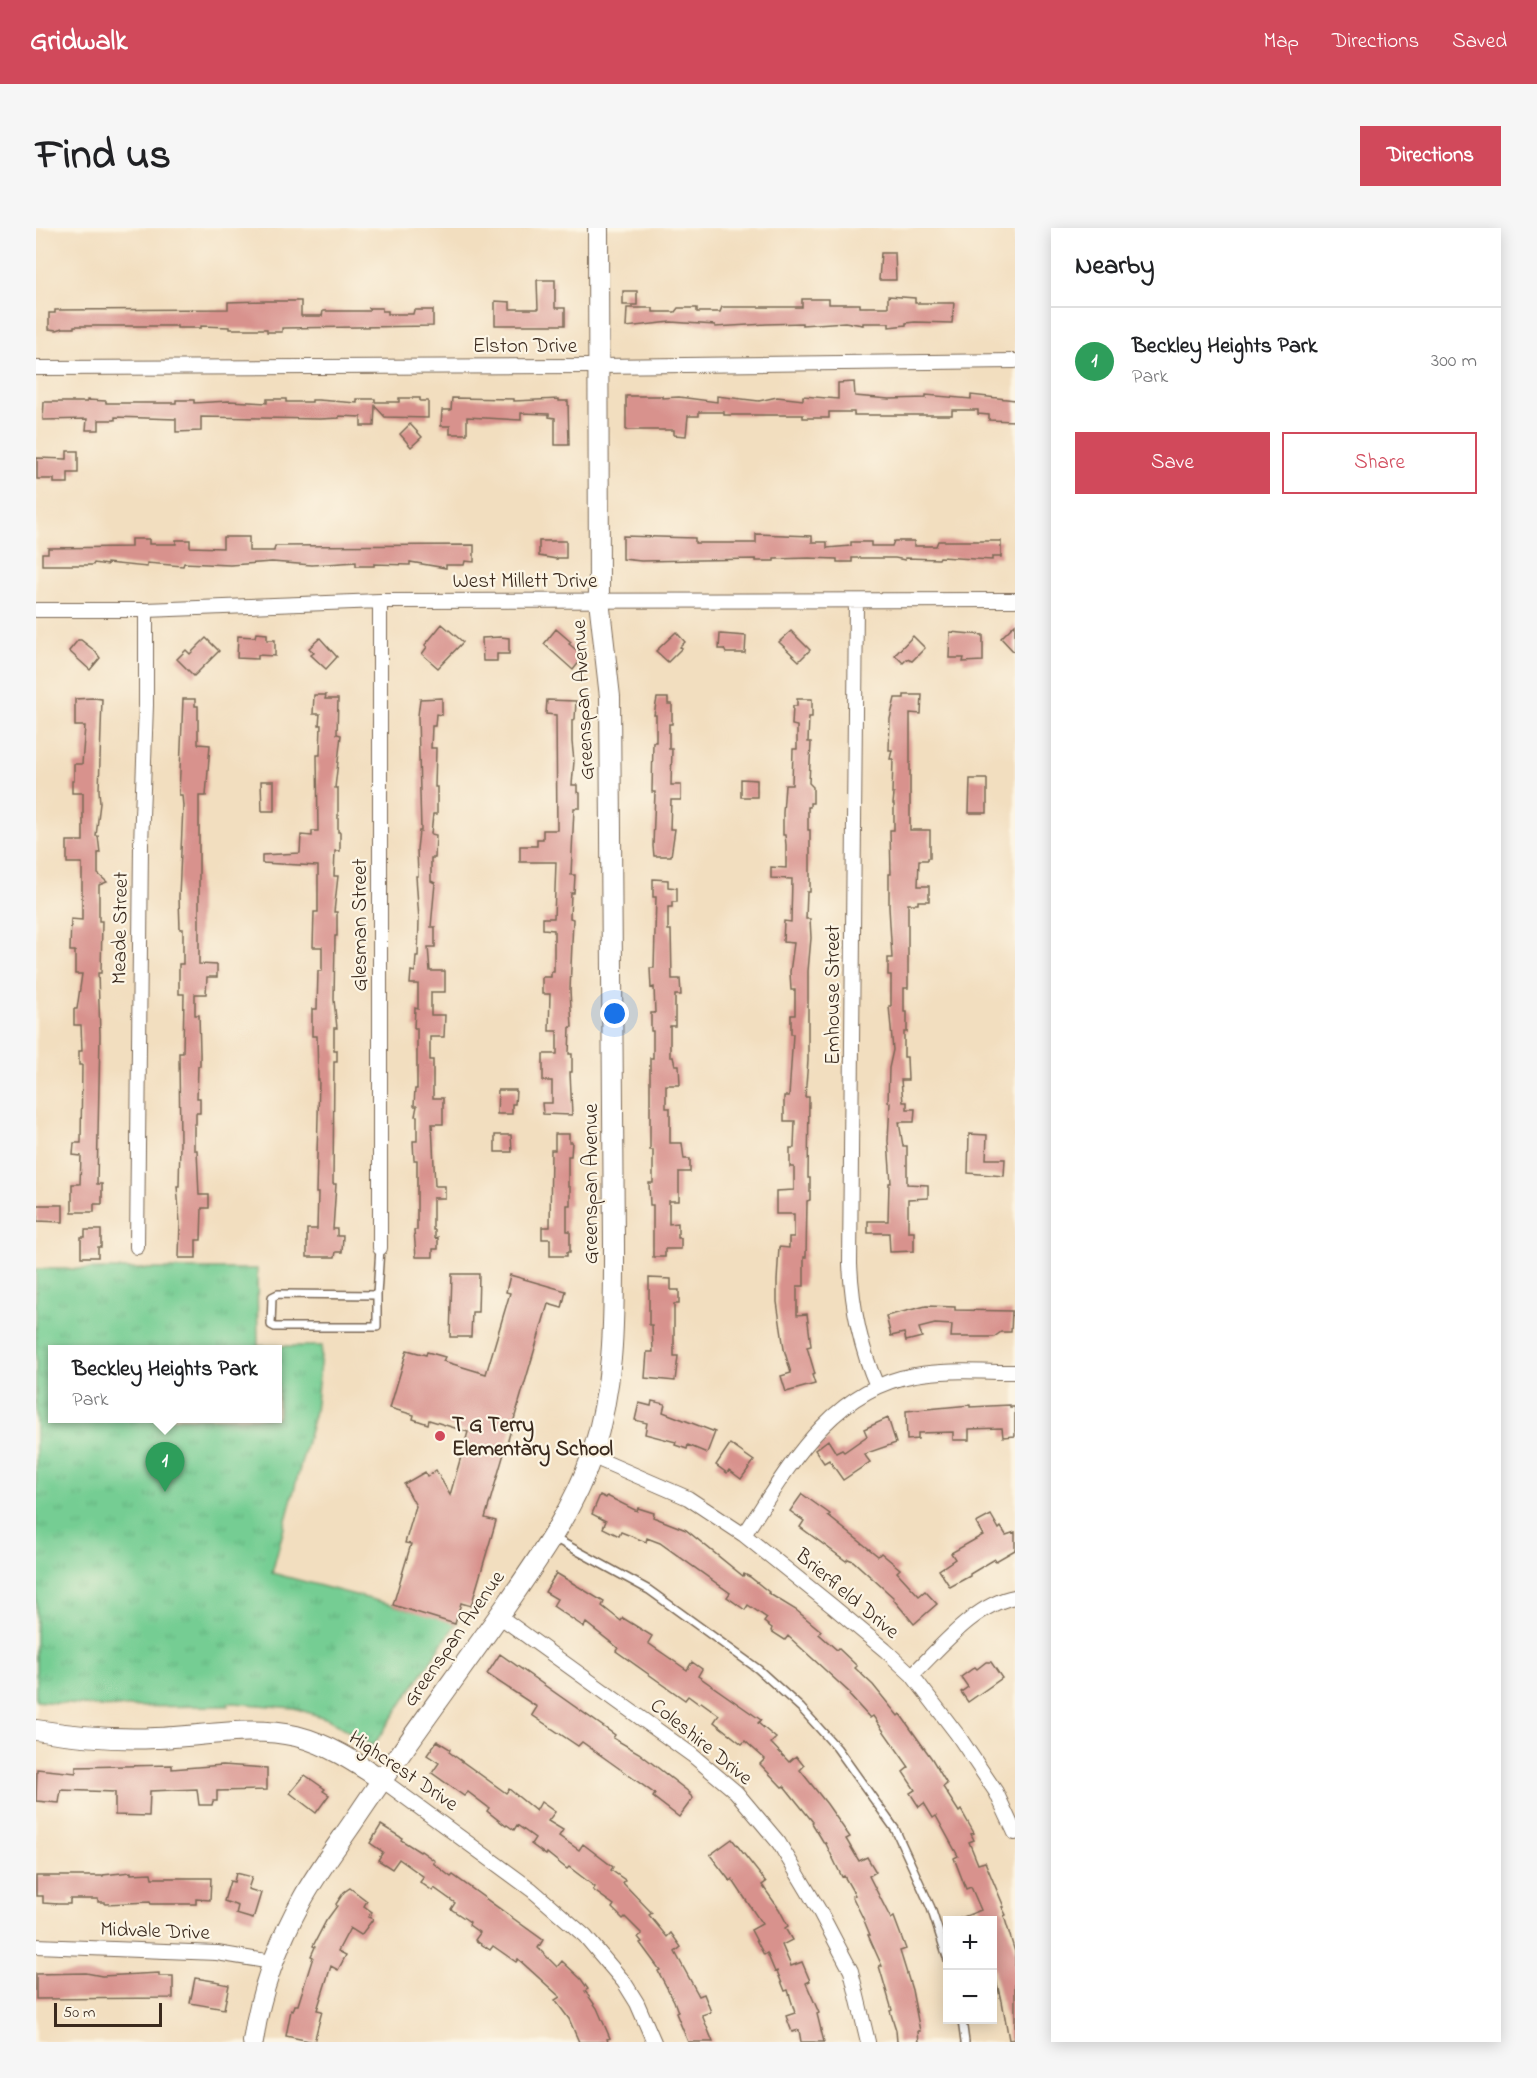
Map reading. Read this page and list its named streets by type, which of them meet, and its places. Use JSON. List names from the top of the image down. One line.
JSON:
{"streets":{"street":["Elston Drive","West Millett Drive","Greenspan Avenue","Glesman Street","Meade Street","Emhouse Street","Brierfield Drive","Coleshire Drive","Highcrest Drive","Midvale Drive"]},"crossings":[["Elston Drive","Greenspan Avenue"],["West Millett Drive","Greenspan Avenue"],["West Millett Drive","Glesman Street"],["West Millett Drive","Meade Street"],["West Millett Drive","Emhouse Street"],["Greenspan Avenue","Brierfield Drive"],["Greenspan Avenue","Coleshire Drive"],["Greenspan Avenue","Highcrest Drive"],["Greenspan Avenue","Midvale Drive"]],"places":["T G Terry Elementary School"],"scale_bar":"50 m","page":{"header":"Gridwalk","nav":["Map","Directions","Saved"],"title":"Find us","buttons":["Directions",["Save","Share"]],"heading":"Nearby","list":[{"mark":"1","name":"Beckley Heights Park","note":"Park","value":"300 m"}],"popup":["Beckley Heights Park","Park"],"pins":"1","map_buttons":["+","−"],"scale":"50 m"}}
